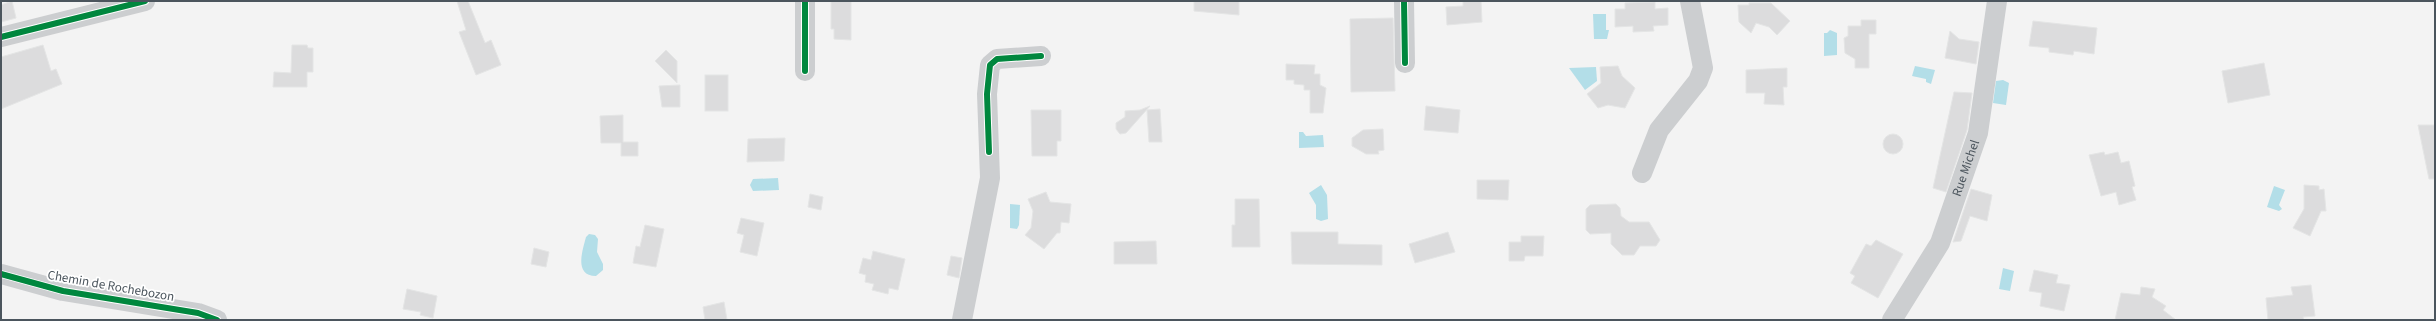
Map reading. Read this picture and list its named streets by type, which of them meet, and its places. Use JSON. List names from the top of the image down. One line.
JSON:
{"streets":{"street":["Rue Michel","Chemin de Rochebozon"]}}
